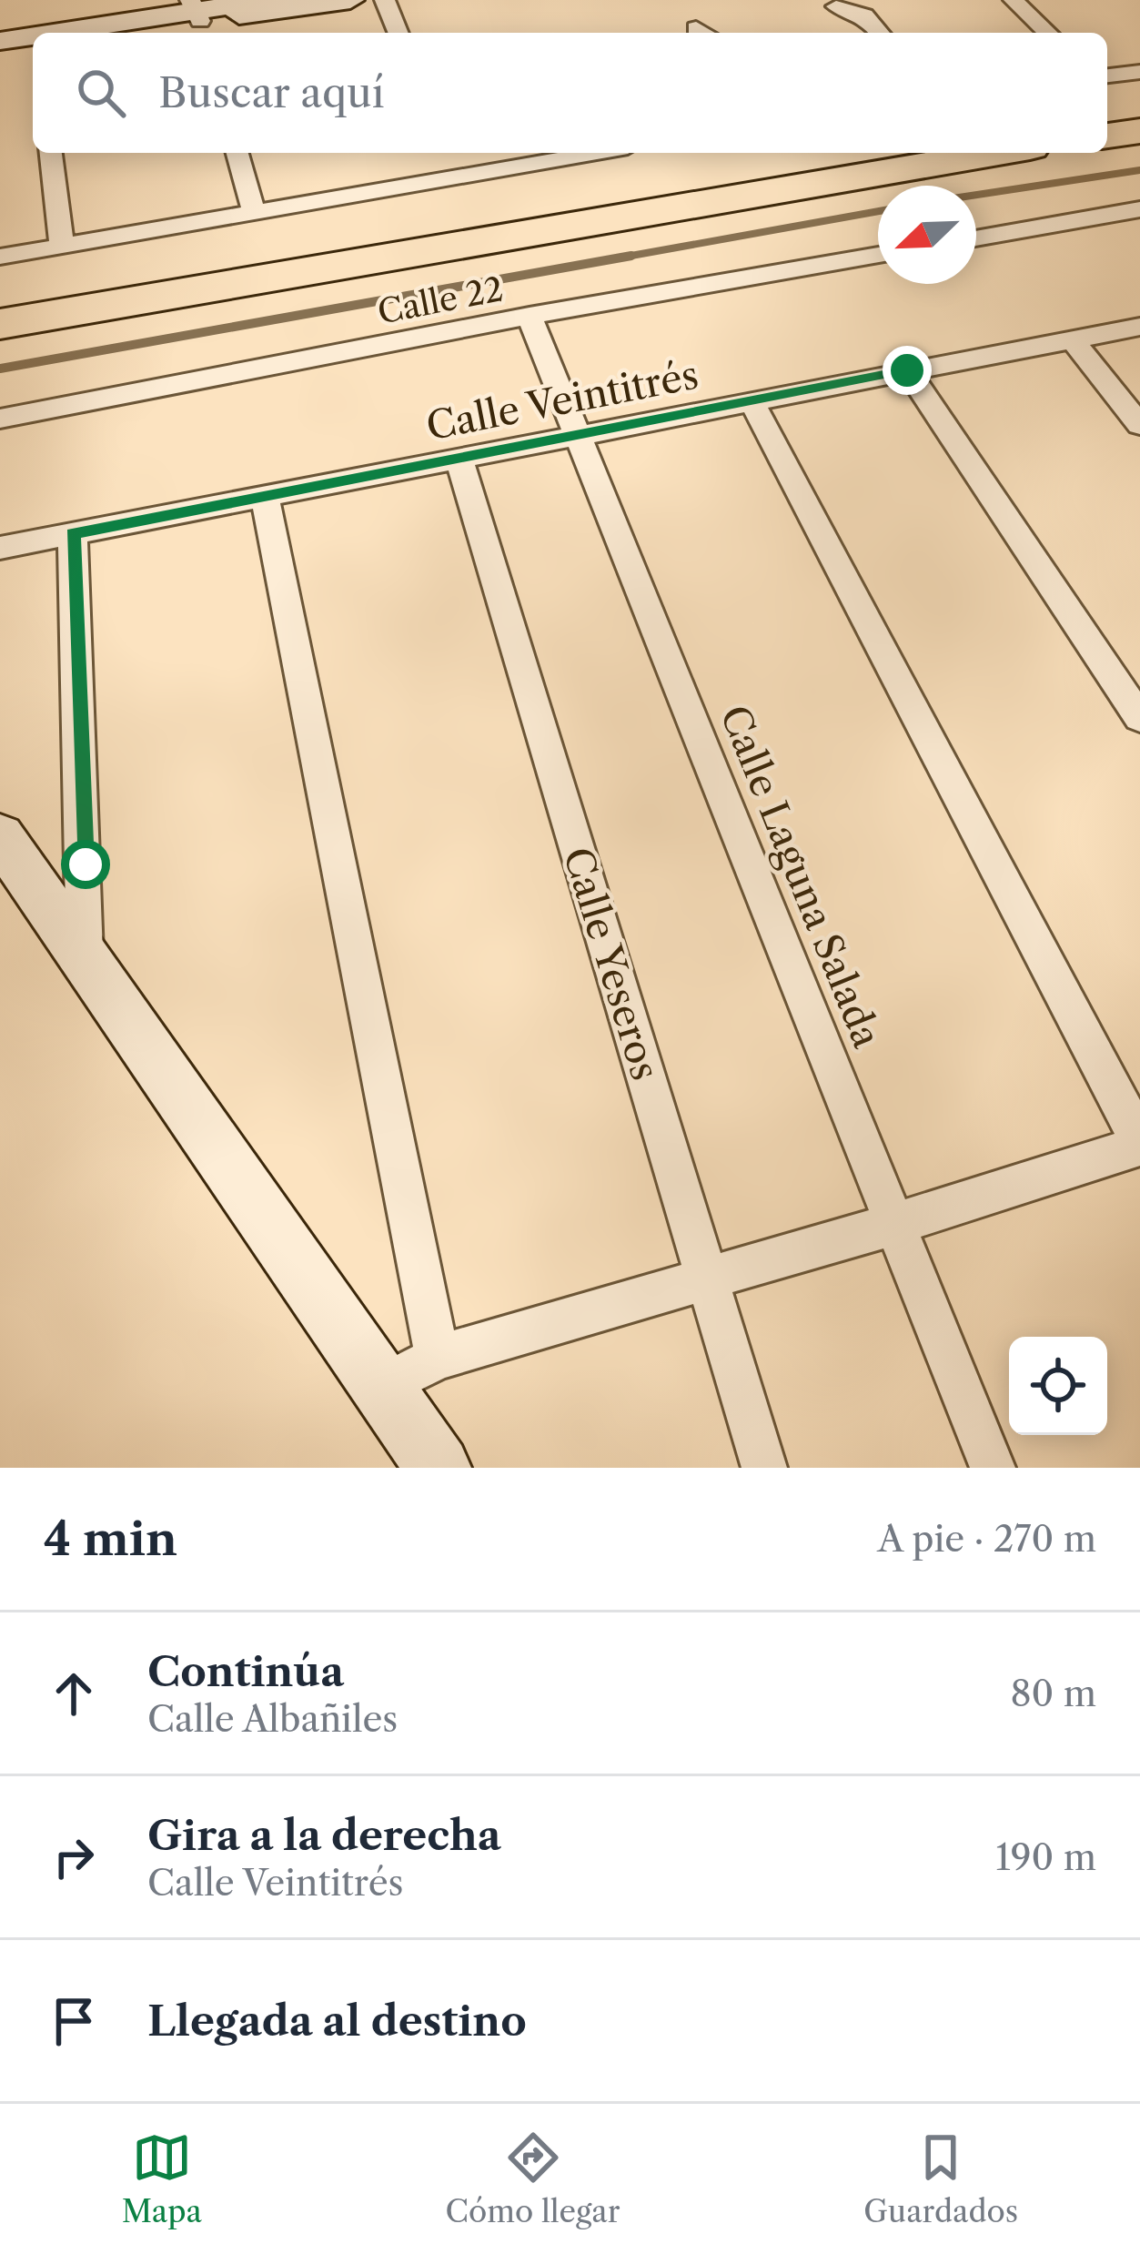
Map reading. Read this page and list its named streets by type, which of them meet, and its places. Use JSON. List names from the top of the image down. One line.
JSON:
{"streets":{"street":["Calle 22","Calle Veintitrés","Calle Laguna Salada","Calle Yeseros"]},"crossings":[["Calle 22","Calle Laguna Salada"],["Calle Veintitrés","Calle Laguna Salada"],["Calle Veintitrés","Calle Yeseros"]],"north":"bottom left","page":{"search":"Buscar aquí","heading":["4 min","A pie · 270 m"],"list":[["Continúa","Calle Albañiles","80 m"],["Gira a la derecha","Calle Veintitrés","190 m"],"Llegada al destino"],"nav":["Mapa","Cómo llegar","Guardados"]}}
